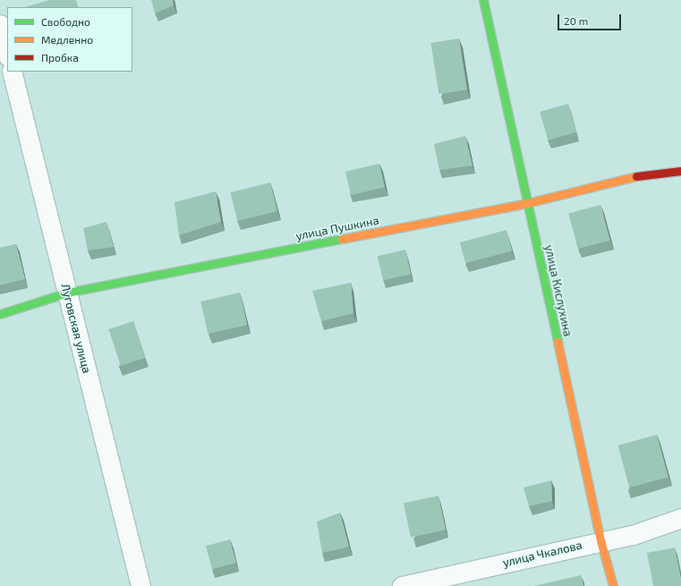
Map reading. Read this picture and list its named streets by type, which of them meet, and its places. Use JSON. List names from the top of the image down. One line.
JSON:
{"streets":{"street":["улица Пушкина","улица Кислухина","Луговская улица","улица Чкалова"]},"crossings":[["улица Пушкина","улица Кислухина"],["улица Пушкина","Луговская улица"],["улица Кислухина","улица Чкалова"]],"legend":["Свободно","Медленно","Пробка"],"scale_bar":"20 m"}
